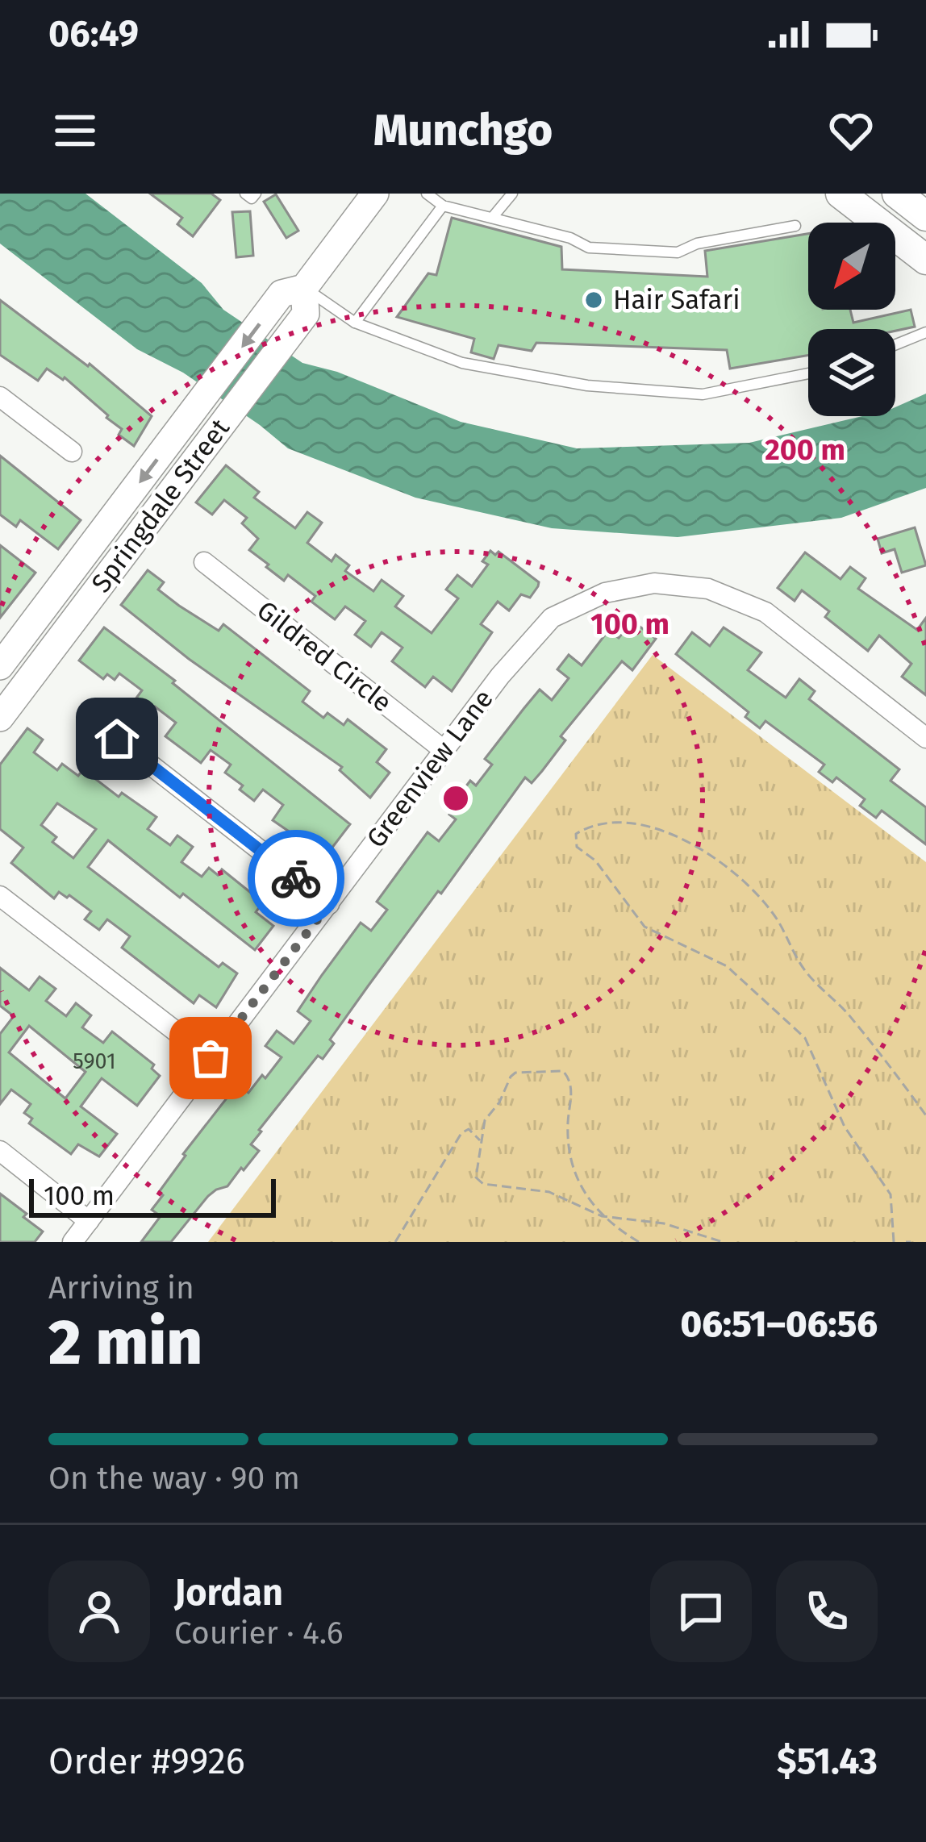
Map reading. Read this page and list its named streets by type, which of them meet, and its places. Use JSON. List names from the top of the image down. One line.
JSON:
{"streets":{"main road":["Springdale Street"],"street":["Gildred Circle","Greenview Lane"]},"crossings":[["Gildred Circle","Greenview Lane"]],"places":["Hair Safari"],"house_numbers":["5901"],"scale_bar":"100 m","north":"bottom left","page":{"status":"06:49","header":"Munchgo","scale":"100 m","heading":["2 min","Arriving in","06:51–06:56"],"panel":["Jordan","Courier · 4.6","Order #9926","$51.43"],"bar":"On the way · 90 m"},"rings":["200 m","100 m"]}
